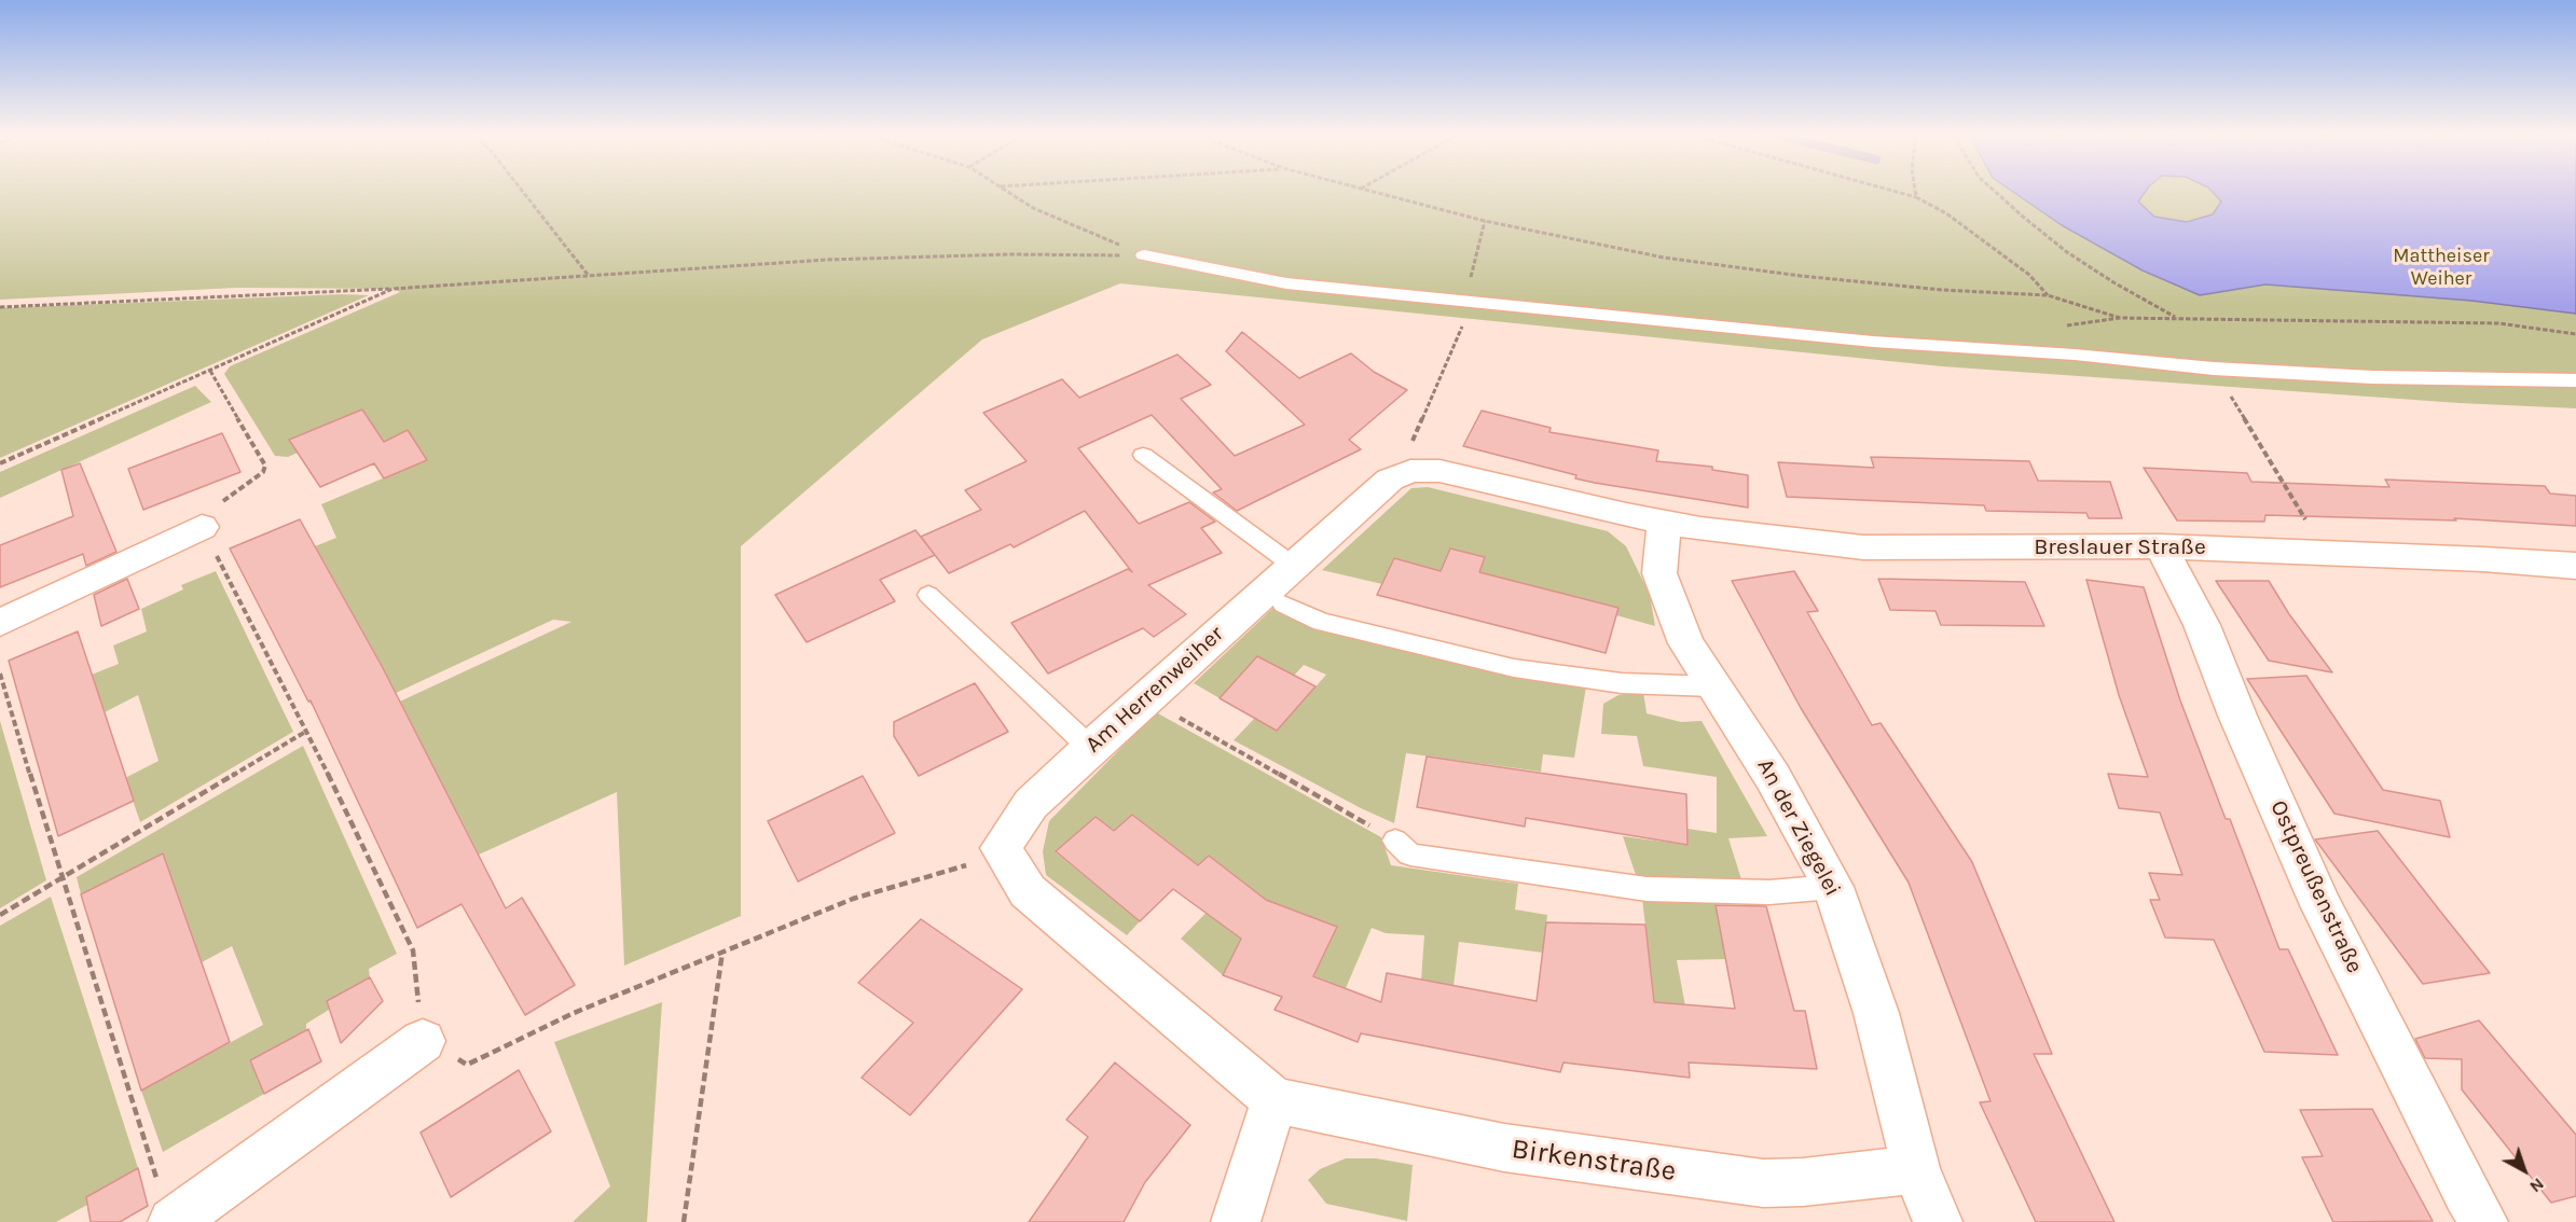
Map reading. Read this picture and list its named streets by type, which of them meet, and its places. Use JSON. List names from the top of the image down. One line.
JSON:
{"streets":{"street":["Breslauer Straße","Am Herrenweiher","An der Ziegelei","Ostpreußenstraße","Birkenstraße"]},"crossings":[["Breslauer Straße","An der Ziegelei"],["Breslauer Straße","Ostpreußenstraße"],["Am Herrenweiher","Birkenstraße"],["An der Ziegelei","Birkenstraße"]],"parks":["Mattheiser Weiher"],"north":"bottom right"}
